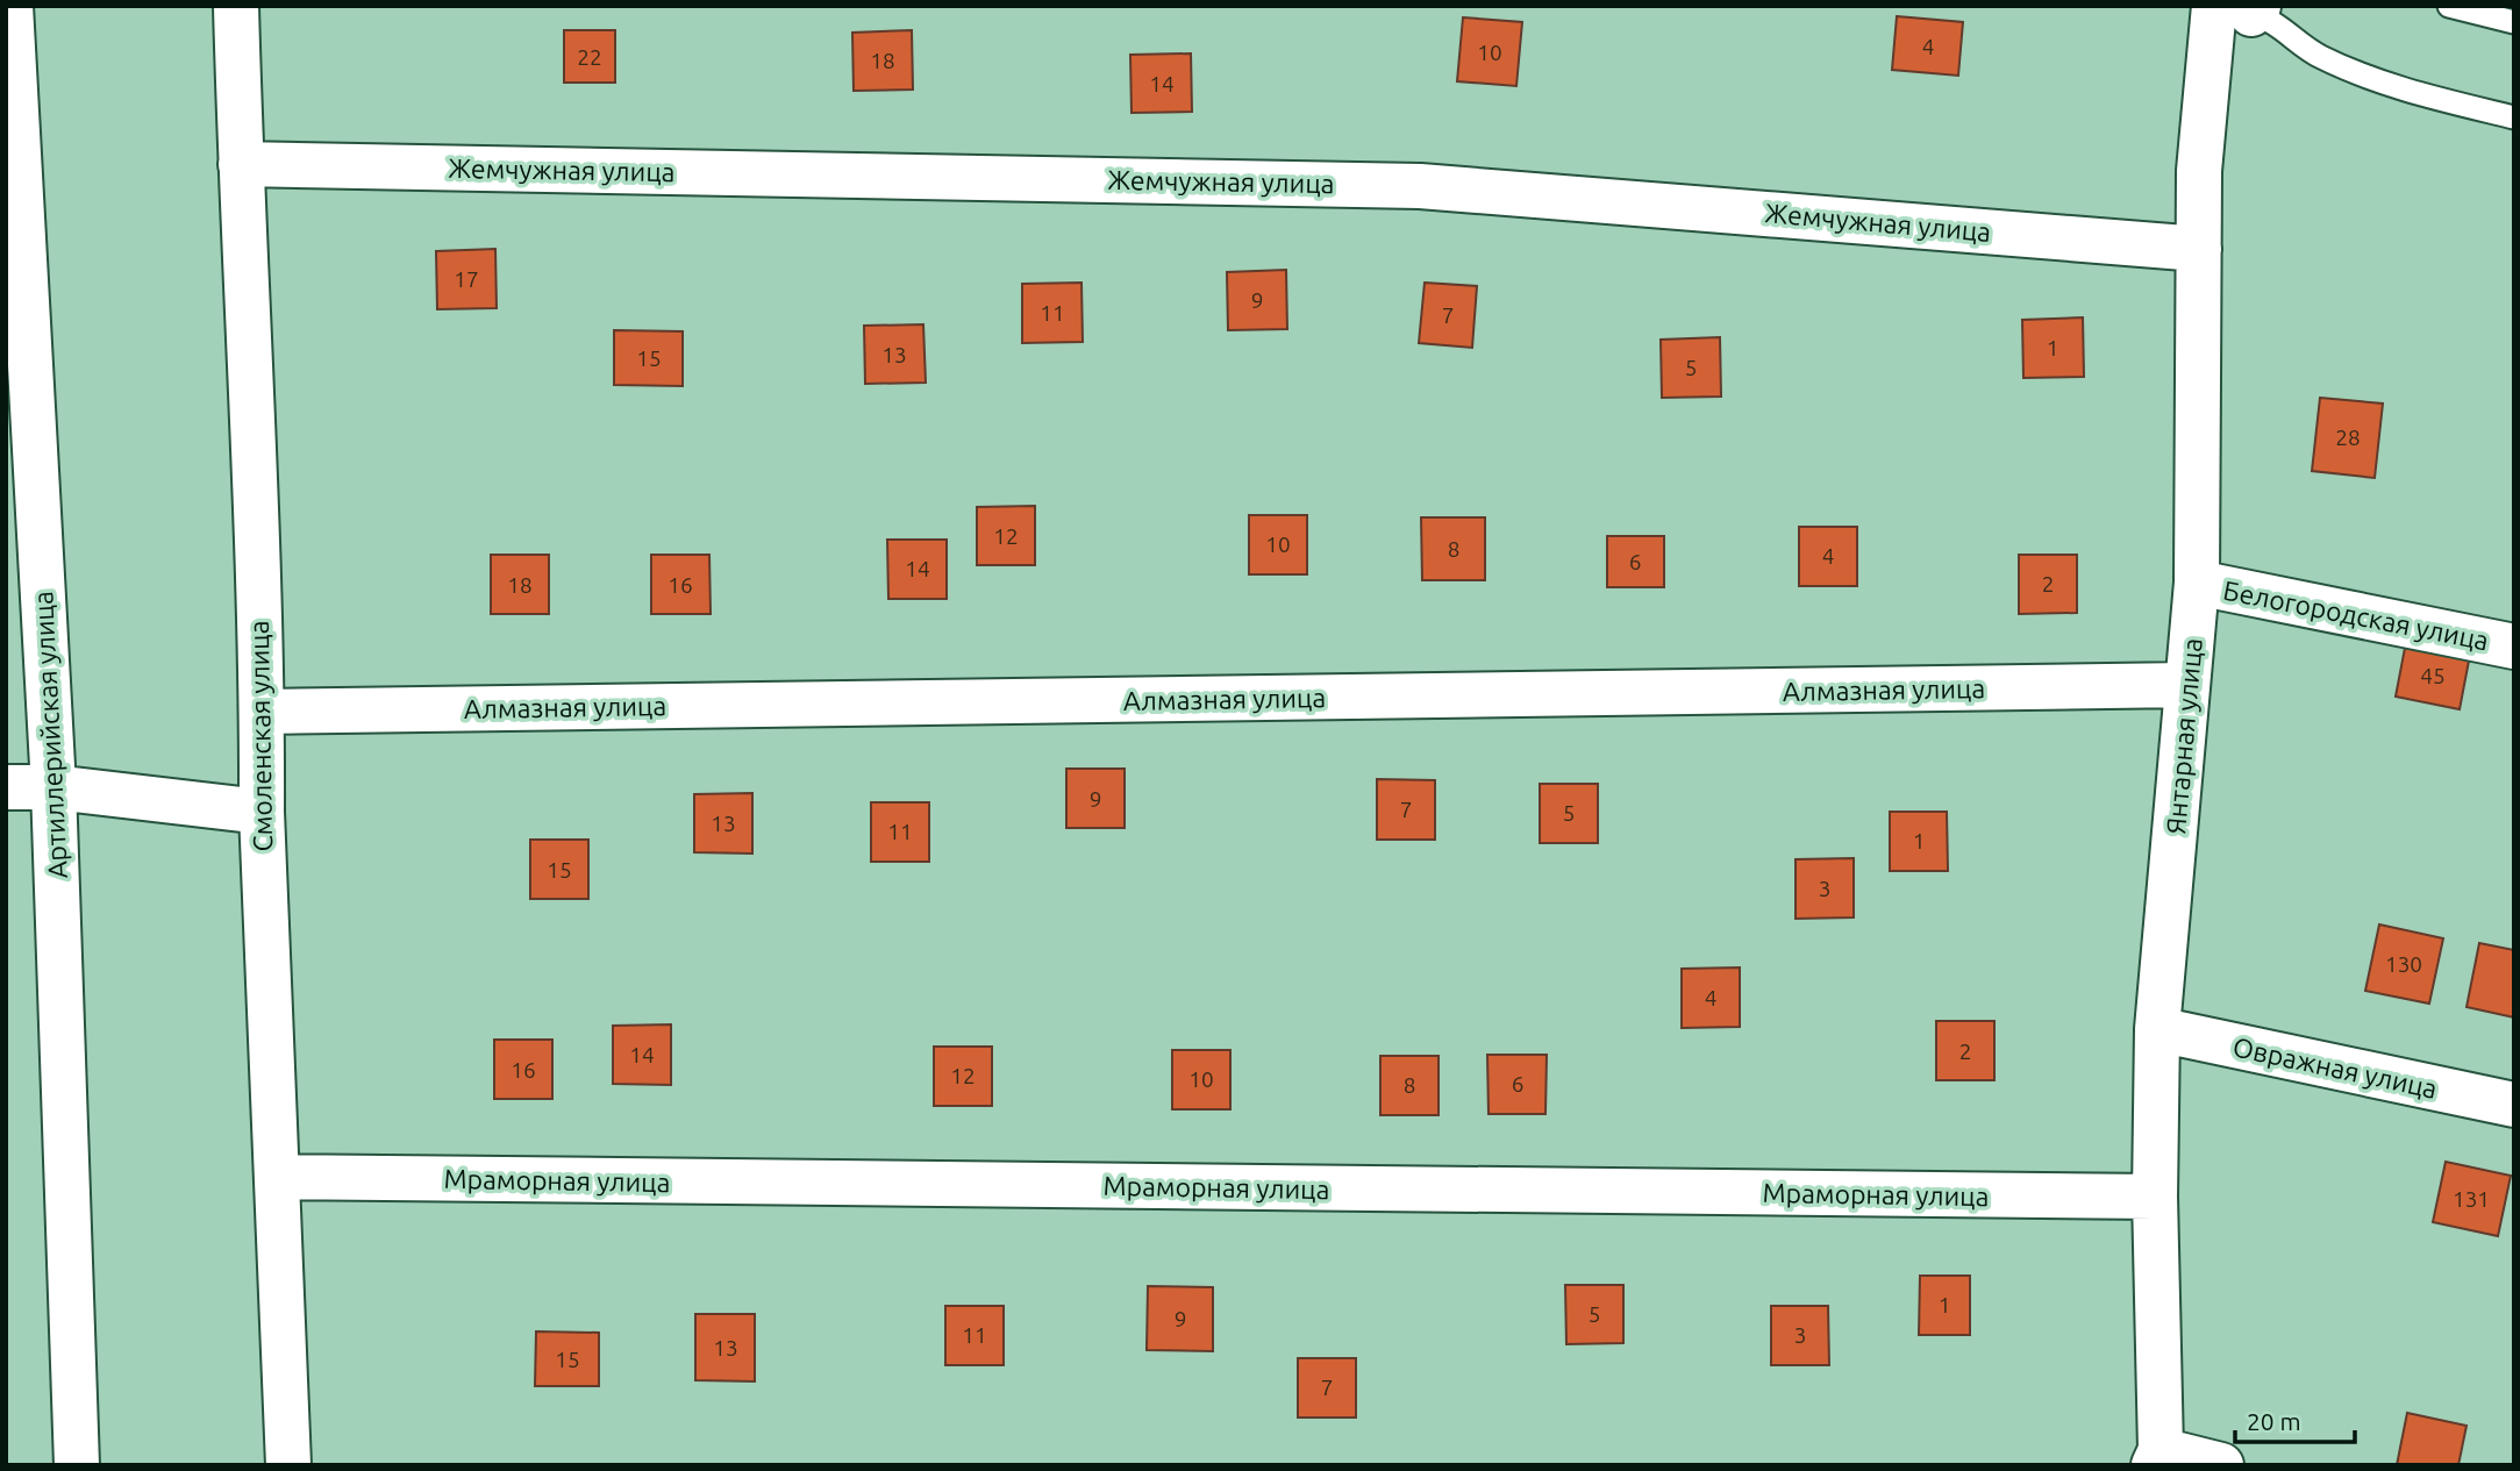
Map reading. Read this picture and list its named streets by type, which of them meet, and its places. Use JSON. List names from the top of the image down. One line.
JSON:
{"streets":{"street":["Жемчужная улица","Белогородская улица","Алмазная улица","Артиллерийская улица","Смоленская улица","Янтарная улица","Овражная улица","Мраморная улица"]},"crossings":[["Жемчужная улица","Смоленская улица"],["Жемчужная улица","Янтарная улица"],["Белогородская улица","Янтарная улица"],["Алмазная улица","Смоленская улица"],["Алмазная улица","Янтарная улица"],["Смоленская улица","Мраморная улица"],["Янтарная улица","Овражная улица"],["Янтарная улица","Мраморная улица"]],"house_numbers":["4","10","22","18","14","17","9","11","7","1","13","15","5","28","12","10","8","4","6","14","2","18","16","45","9","7","5","13","11","1","15","3","130","4","2","14","16","12","10","6","8","131","1","5","9","11","3","13","15","7"],"scale_bar":"20 m"}
